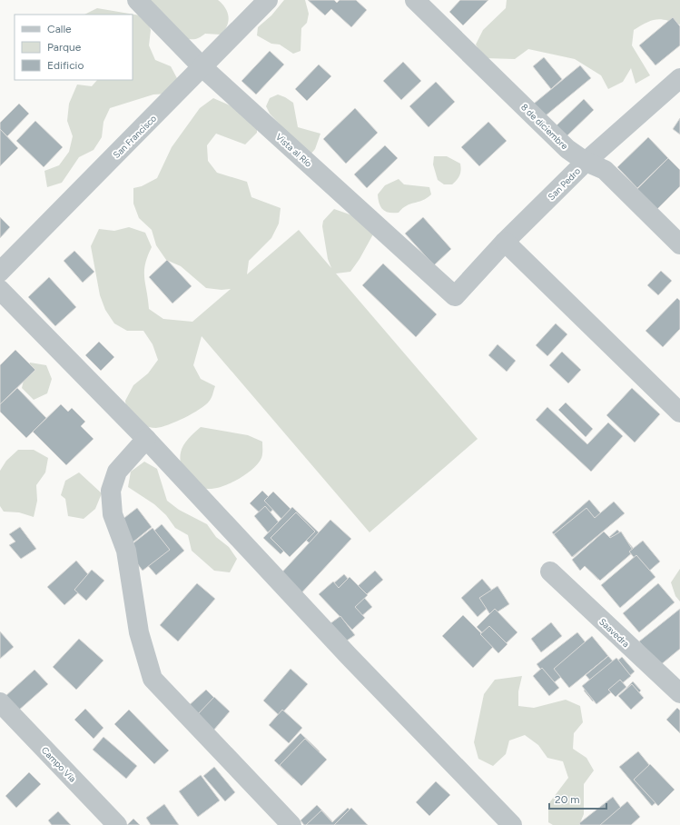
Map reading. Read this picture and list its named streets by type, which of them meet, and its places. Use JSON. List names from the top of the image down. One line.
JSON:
{"streets":{"street":["8 de diciembre","San Francisco","Vista al Río","San Pedro","Saavedra","Campo Vía"]},"crossings":[["8 de diciembre","San Pedro"],["San Francisco","Vista al Río"],["Vista al Río","San Pedro"]],"legend":["Calle","Parque","Edificio"],"scale_bar":"20 m"}
